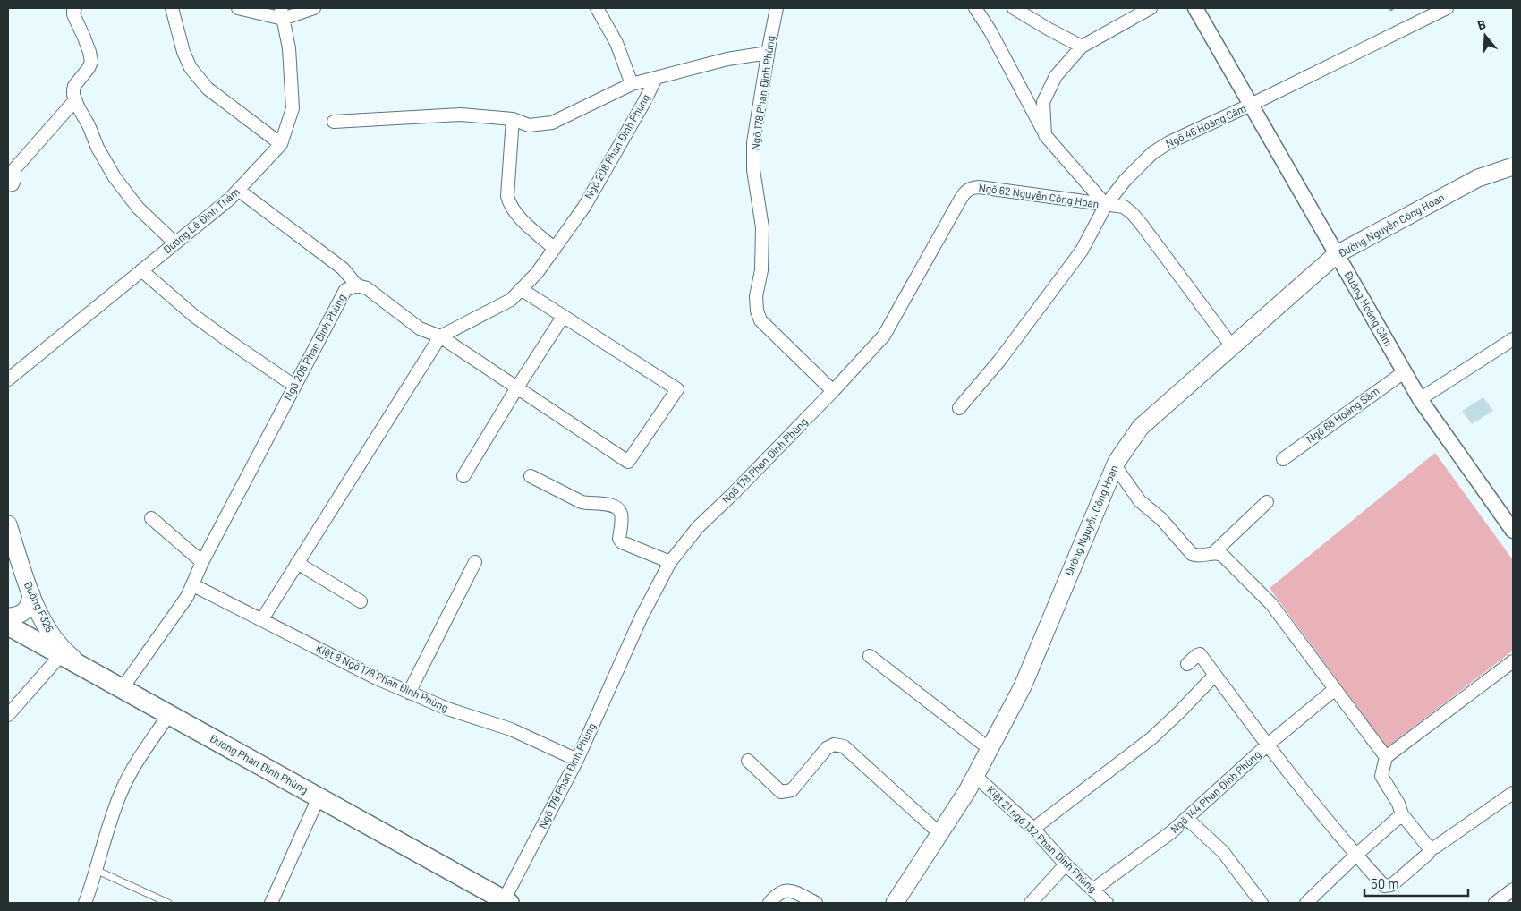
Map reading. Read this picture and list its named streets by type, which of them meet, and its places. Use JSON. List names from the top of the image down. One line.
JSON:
{"streets":{"main road":["Đường Nguyễn Công Hoan","Đường F325","Đường Phan Đình Phùng"],"street":["Ngõ 178 Phan Đình Phùng","Ngõ 46 Hoàng Sâm","Ngõ 208 Phan Đình Phùng","Ngõ 62 Nguyễn Công Hoan","Đường Lê Đình Thám","Đường Hoàng Sâm","Ngõ 68 Hoàng Sâm","Kiệt 8 Ngõ 178 Phan Đình Phùng","Ngõ 144 Phan Đình Phùng","Kiệt 21 ngõ 132 Phan Đình Phùng"]},"crossings":[["Ngõ 178 Phan Đình Phùng","Ngõ 62 Nguyễn Công Hoan"],["Ngõ 178 Phan Đình Phùng","Kiệt 8 Ngõ 178 Phan Đình Phùng"],["Ngõ 178 Phan Đình Phùng","Đường Phan Đình Phùng"],["Ngõ 46 Hoàng Sâm","Ngõ 62 Nguyễn Công Hoan"],["Ngõ 46 Hoàng Sâm","Đường Hoàng Sâm"],["Ngõ 208 Phan Đình Phùng","Kiệt 8 Ngõ 178 Phan Đình Phùng"],["Ngõ 208 Phan Đình Phùng","Đường Phan Đình Phùng"],["Ngõ 62 Nguyễn Công Hoan","Đường Nguyễn Công Hoan"],["Đường Nguyễn Công Hoan","Đường Hoàng Sâm"],["Đường Nguyễn Công Hoan","Kiệt 21 ngõ 132 Phan Đình Phùng"],["Đường Hoàng Sâm","Ngõ 68 Hoàng Sâm"],["Đường F325","Đường Phan Đình Phùng"],["Ngõ 144 Phan Đình Phùng","Kiệt 21 ngõ 132 Phan Đình Phùng"]],"scale_bar":"50 m","north":"top"}
